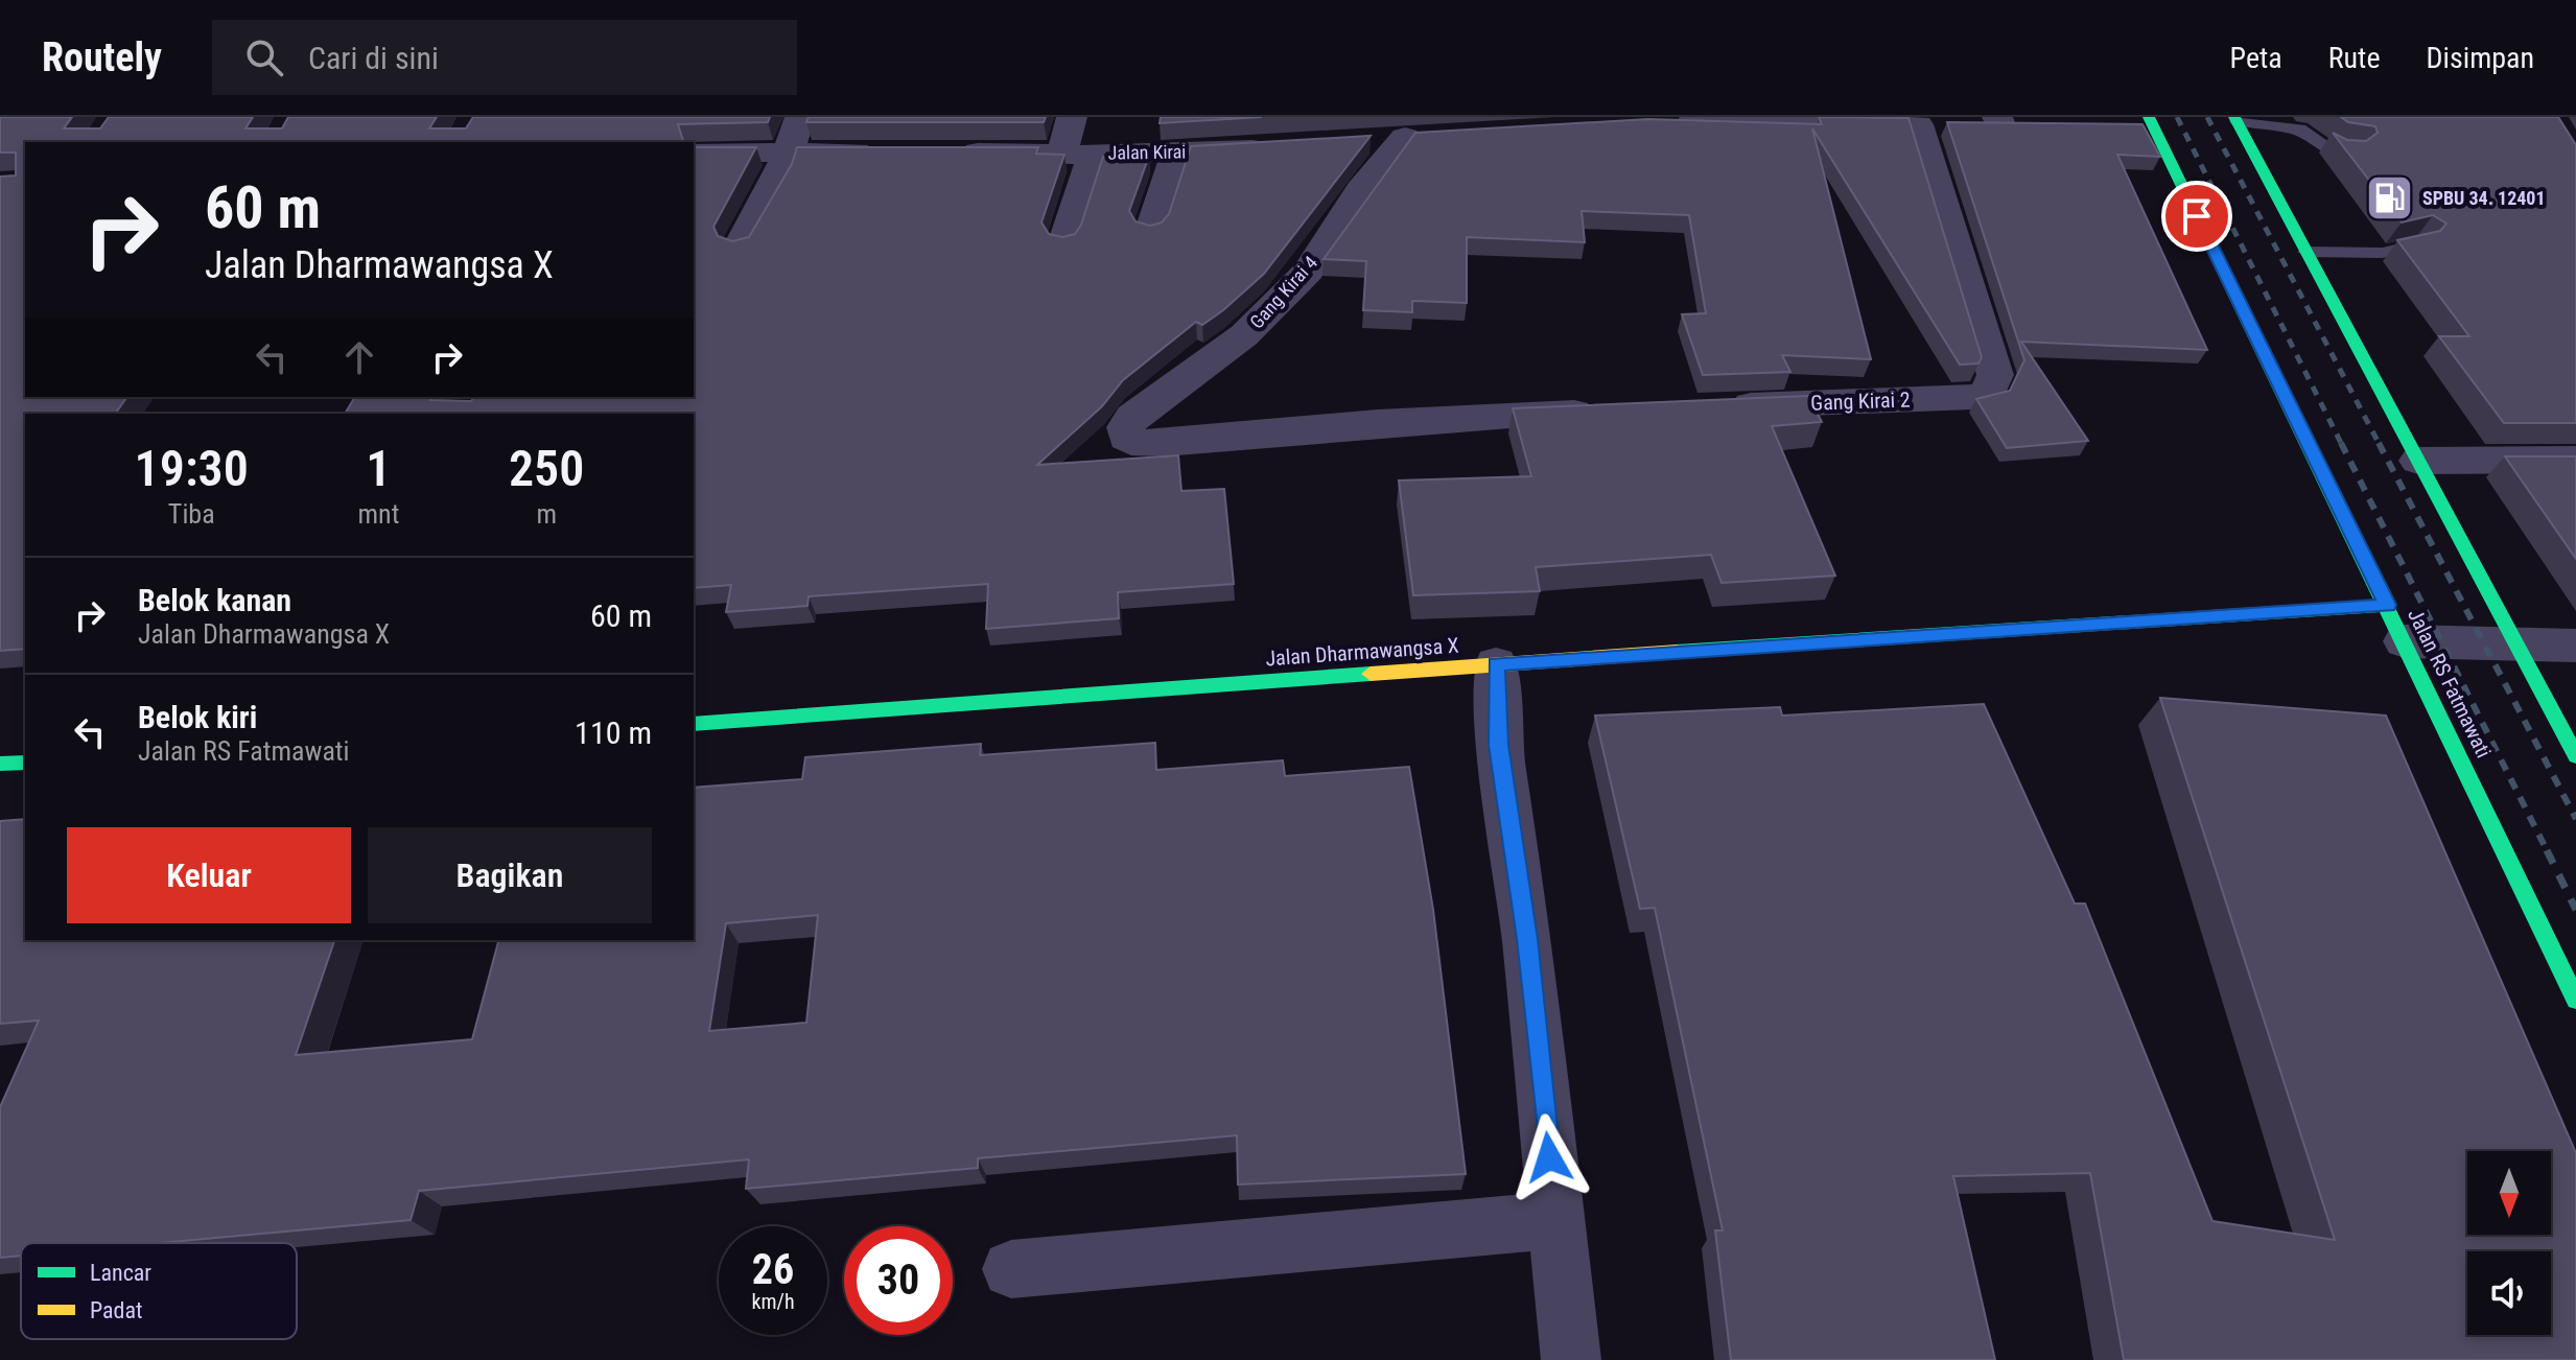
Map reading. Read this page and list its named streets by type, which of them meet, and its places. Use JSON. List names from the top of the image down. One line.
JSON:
{"streets":{"main road":["Jalan Dharmawangsa X","Jalan RS Fatmawati"],"street":["Jalan Kirai","Gang Kirai 4","Gang Kirai 2"]},"crossings":[["Jalan Dharmawangsa X","Jalan RS Fatmawati"]],"places":{"fuel station":["SPBU 34. 12401"]},"legend":["Lancar","Padat"],"north":"bottom","page":{"header":"Routely","search":"Cari di sini","nav":["Peta","Rute","Disimpan"],"turn":["60 m","Jalan Dharmawangsa X"],"eta":["19:30","Tiba","1","mnt","250","m"],"list":[{"name":"Belok kanan","note":"Jalan Dharmawangsa X","value":"60 m"},{"name":"Belok kiri","note":"Jalan RS Fatmawati","value":"110 m"}],"buttons":["Keluar","Bagikan"],"speed":"26 km/h","limit":"30"}}
